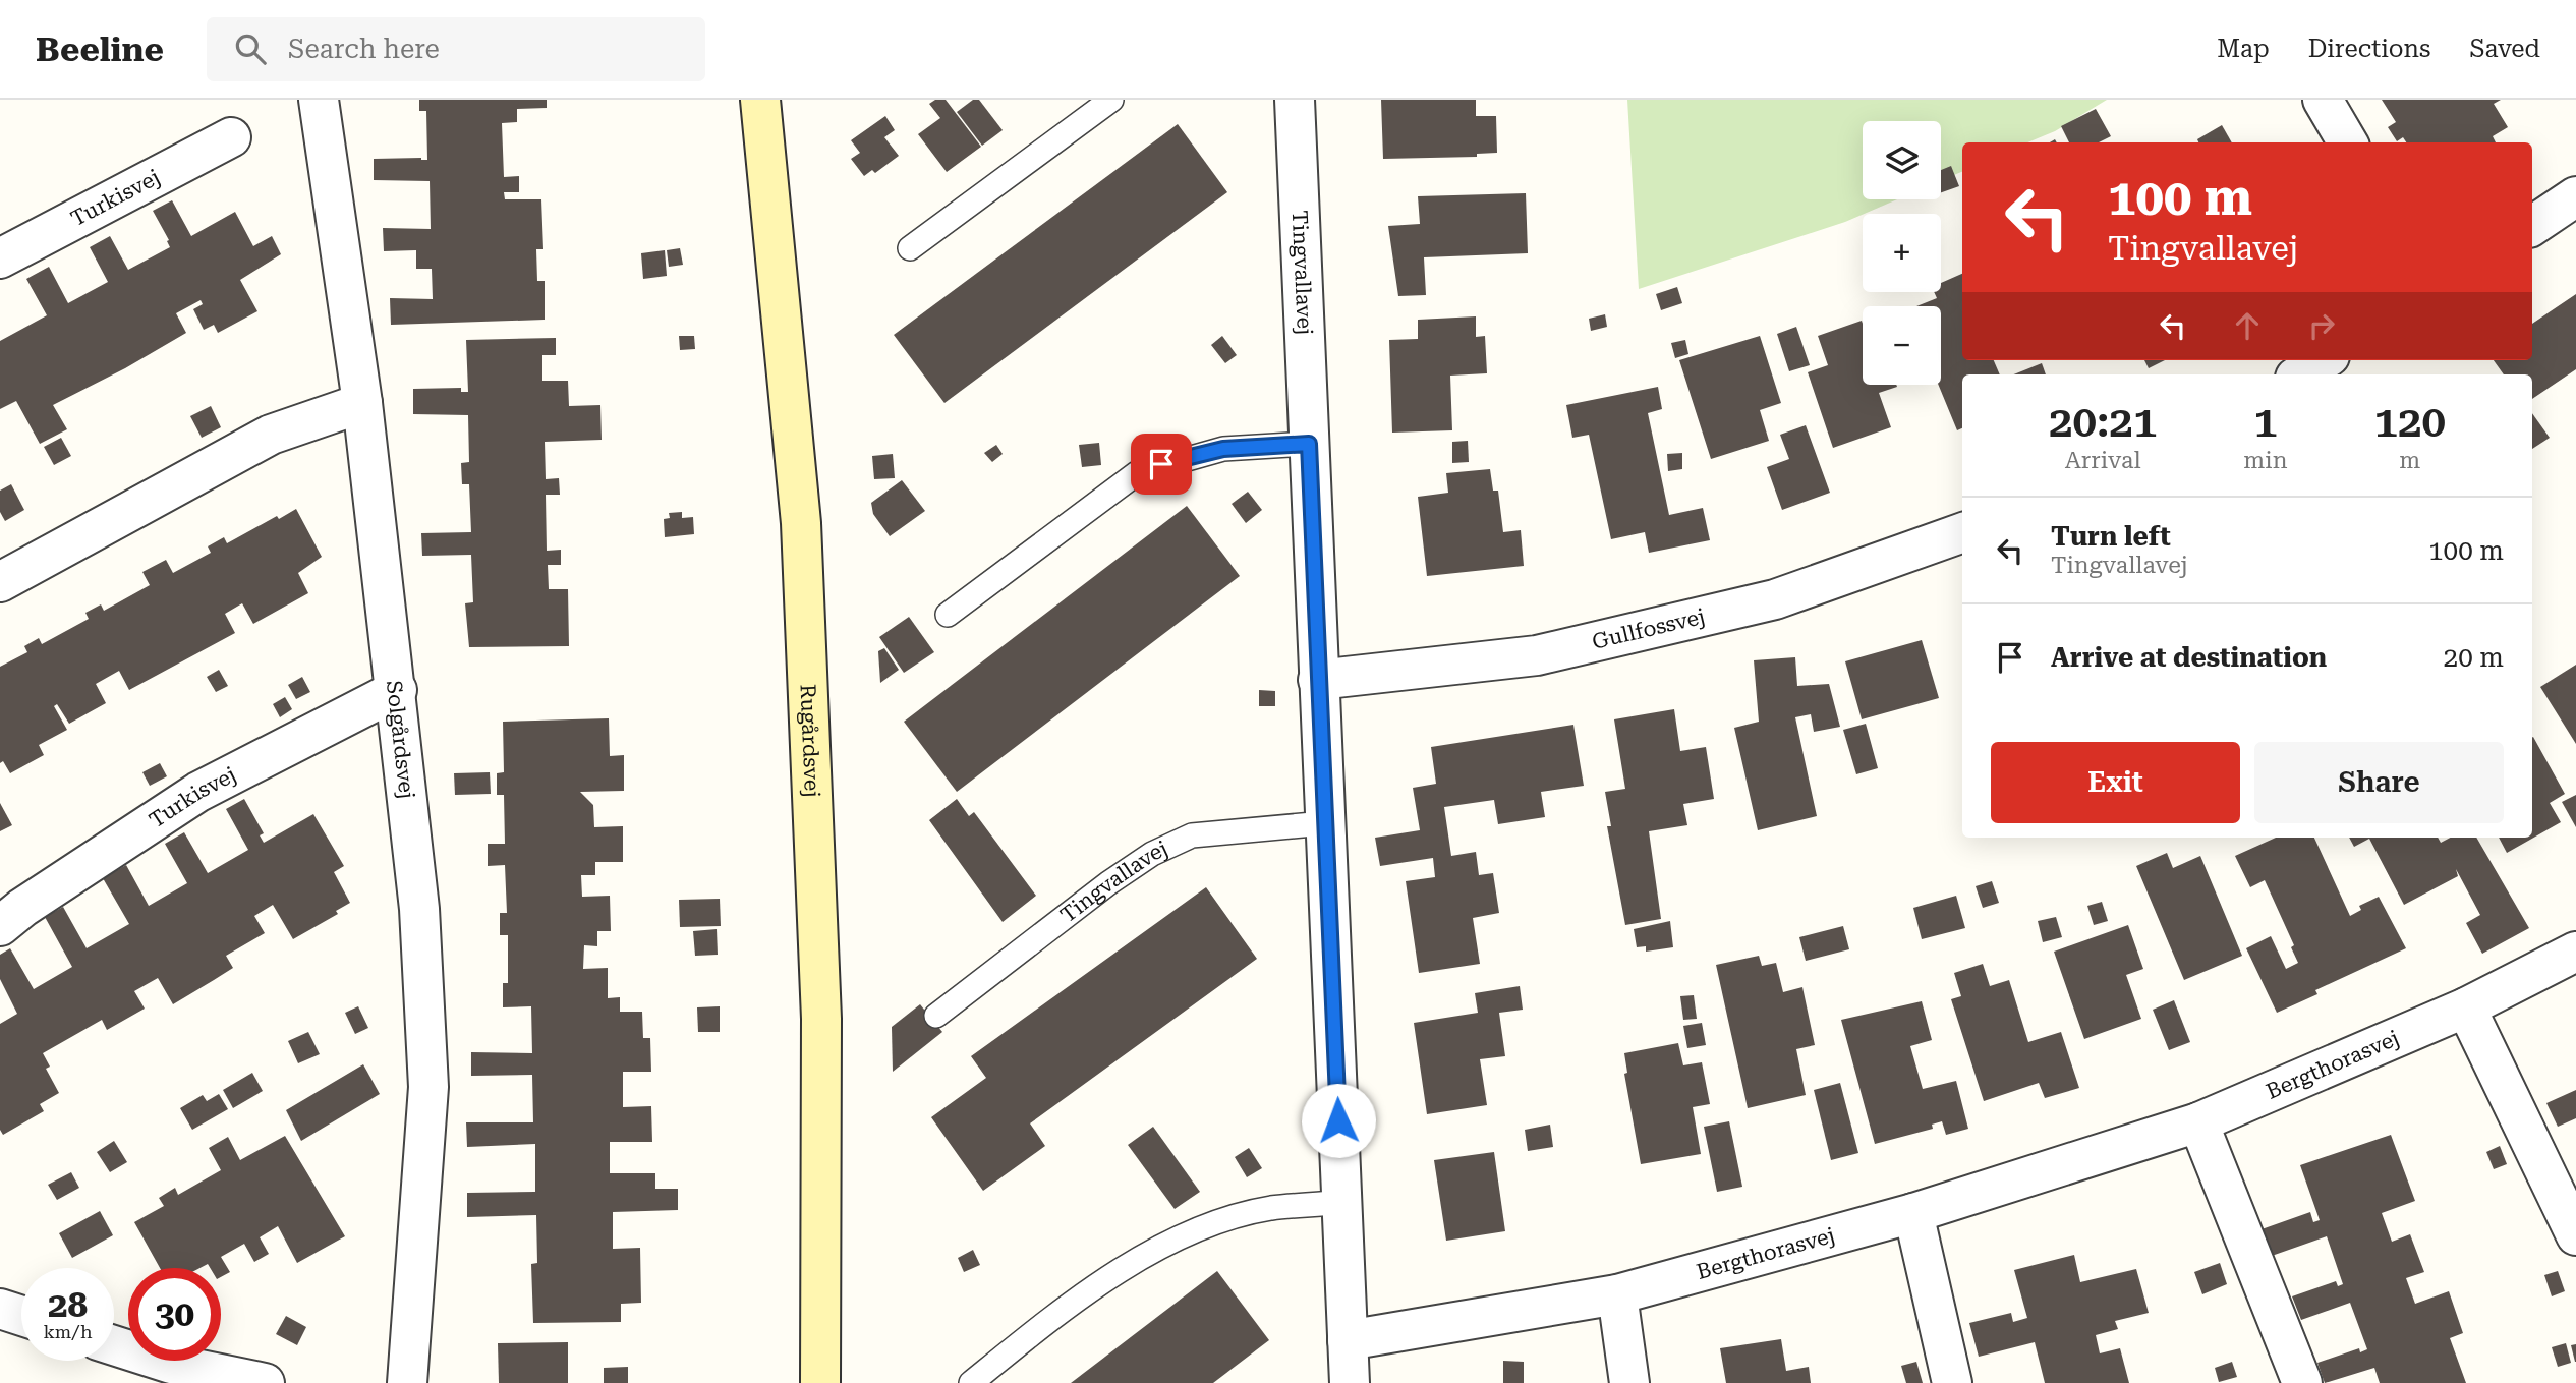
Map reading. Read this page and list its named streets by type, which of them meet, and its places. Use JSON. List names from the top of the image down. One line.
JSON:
{"streets":{"main road":["Rugårdsvej"],"street":["Turkisvej","Tingvallavej","Gullfossvej","Solgårdsvej","Bergthorasvej"]},"crossings":[["Turkisvej","Solgårdsvej"],["Tingvallavej","Gullfossvej"],["Tingvallavej","Bergthorasvej"]],"page":{"header":"Beeline","search":"Search here","nav":["Map","Directions","Saved"],"map_buttons":["+","−"],"turn":["100 m","Tingvallavej"],"eta":["20:21","Arrival","1","min","120","m"],"list":[{"name":"Turn left","note":"Tingvallavej","value":"100 m"},{"name":"Arrive at destination","value":"20 m"}],"buttons":["Exit","Share"],"speed":"28 km/h","limit":"30"}}
